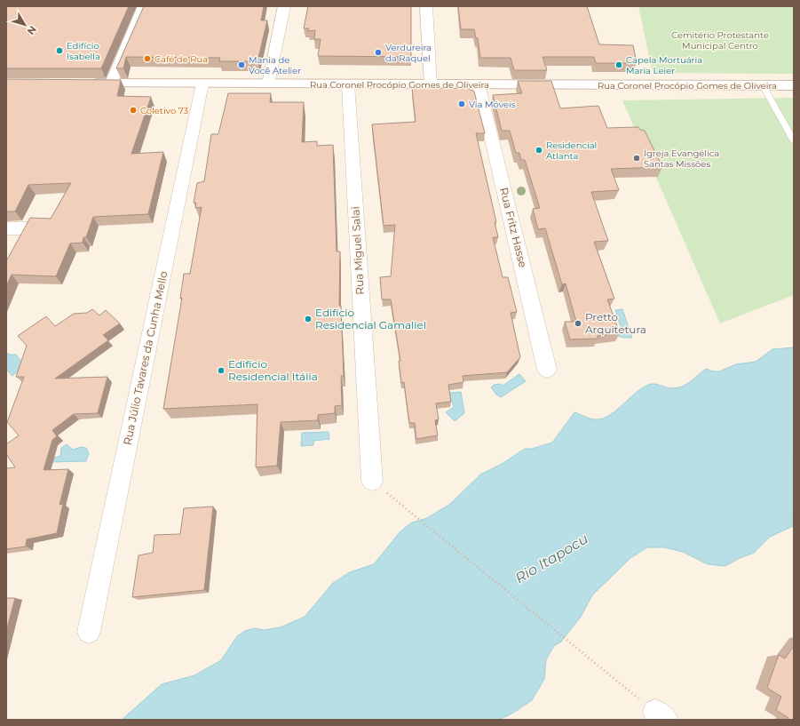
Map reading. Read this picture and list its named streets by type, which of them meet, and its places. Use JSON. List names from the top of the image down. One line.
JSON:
{"streets":{"main road":["Rua Coronel Procópio Gomes de Oliveira"],"street":["Rua Fritz Hasse","Rua Miguel Salai","Rua Júlio Tavares da Cunha Mello"]},"crossings":[["Rua Coronel Procópio Gomes de Oliveira","Rua Fritz Hasse"],["Rua Coronel Procópio Gomes de Oliveira","Rua Miguel Salai"],["Rua Coronel Procópio Gomes de Oliveira","Rua Júlio Tavares da Cunha Mello"]],"water":["Rio Itapocu"],"parks":["Cemitério Protestante Municipal Centro"],"places":["Edifício Isabella","Verdureira da Raquel","Café de Rua","Mania de Você Atelier","Capela Mortuária Maria Leier","Via Móveis","Coletivo 73","Residencial Atlanta","Igreja Evangélica Santas Missões","Edifício Residencial Gamaliel","Pretto Arquitetura","Edifício Residencial Itália"],"north":"bottom right"}
